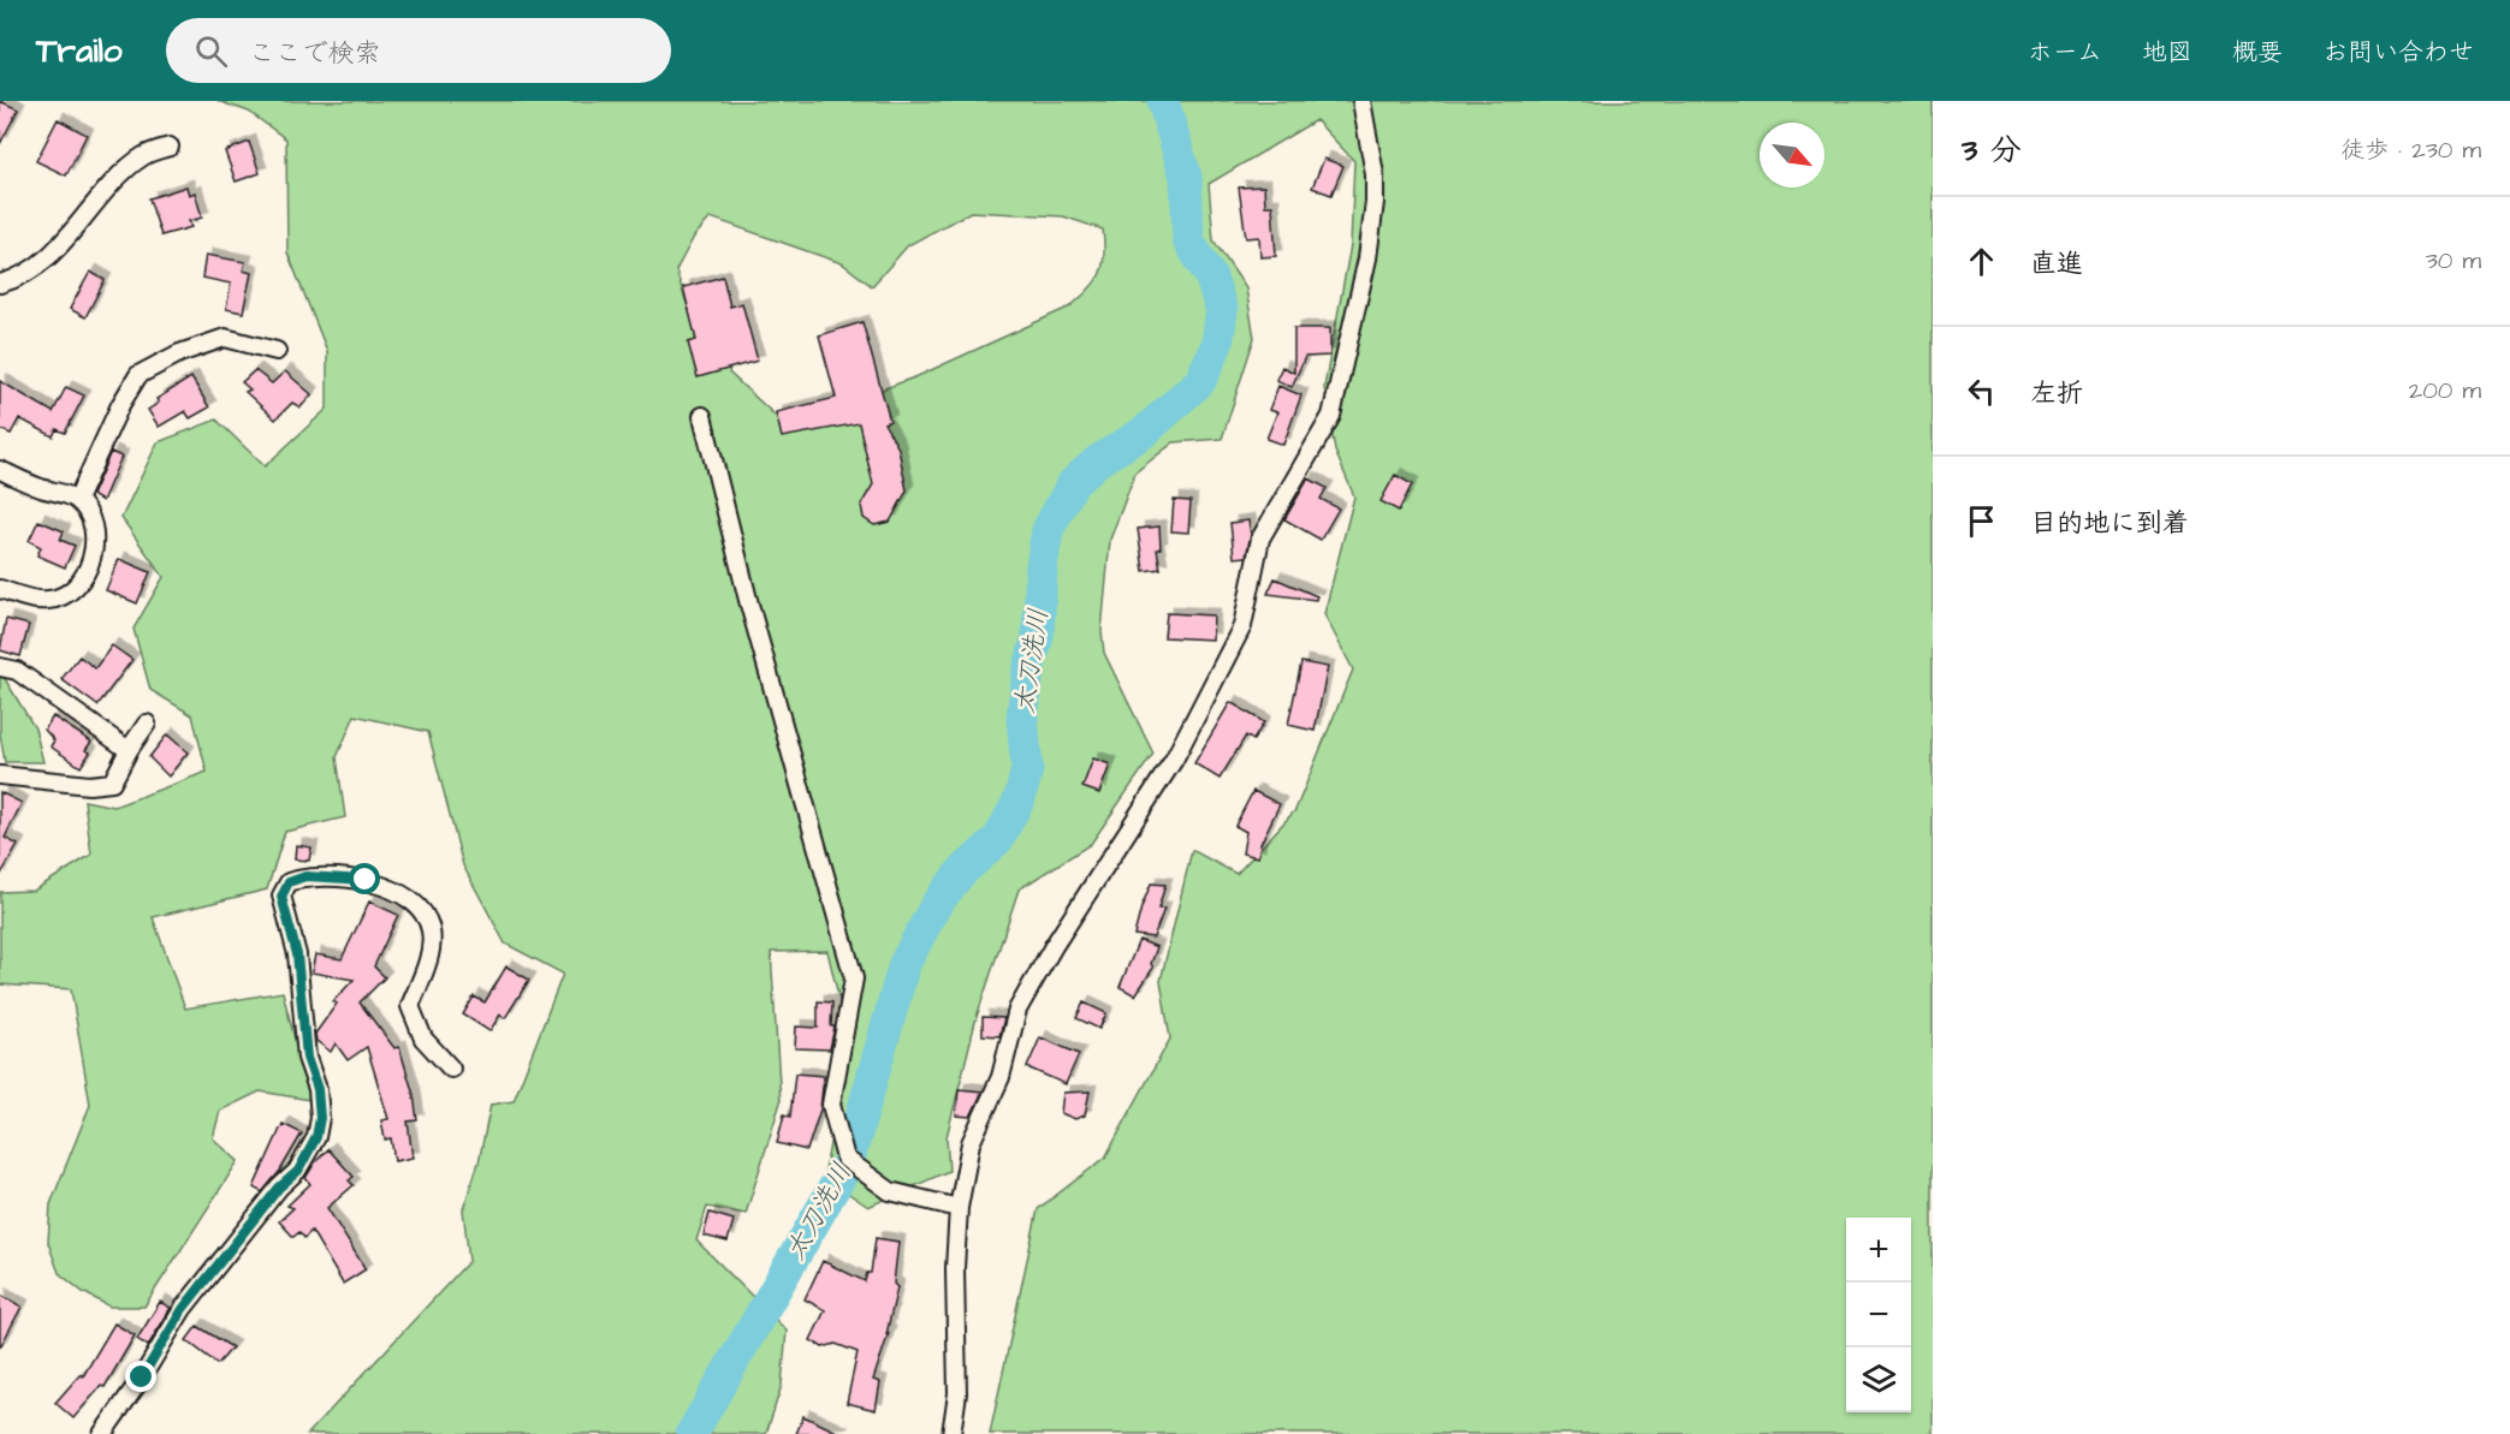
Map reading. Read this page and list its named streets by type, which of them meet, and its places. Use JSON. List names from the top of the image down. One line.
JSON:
{"water":["太刀洗川"],"north":"bottom right","page":{"header":"Trailo","search":"ここで検索","nav":["ホーム","地図","概要","お問い合わせ"],"heading":["3 分","徒歩 · 230 m"],"list":[["直進","30 m"],["左折","200 m"],"目的地に到着"],"map_buttons":["+","−"]}}
